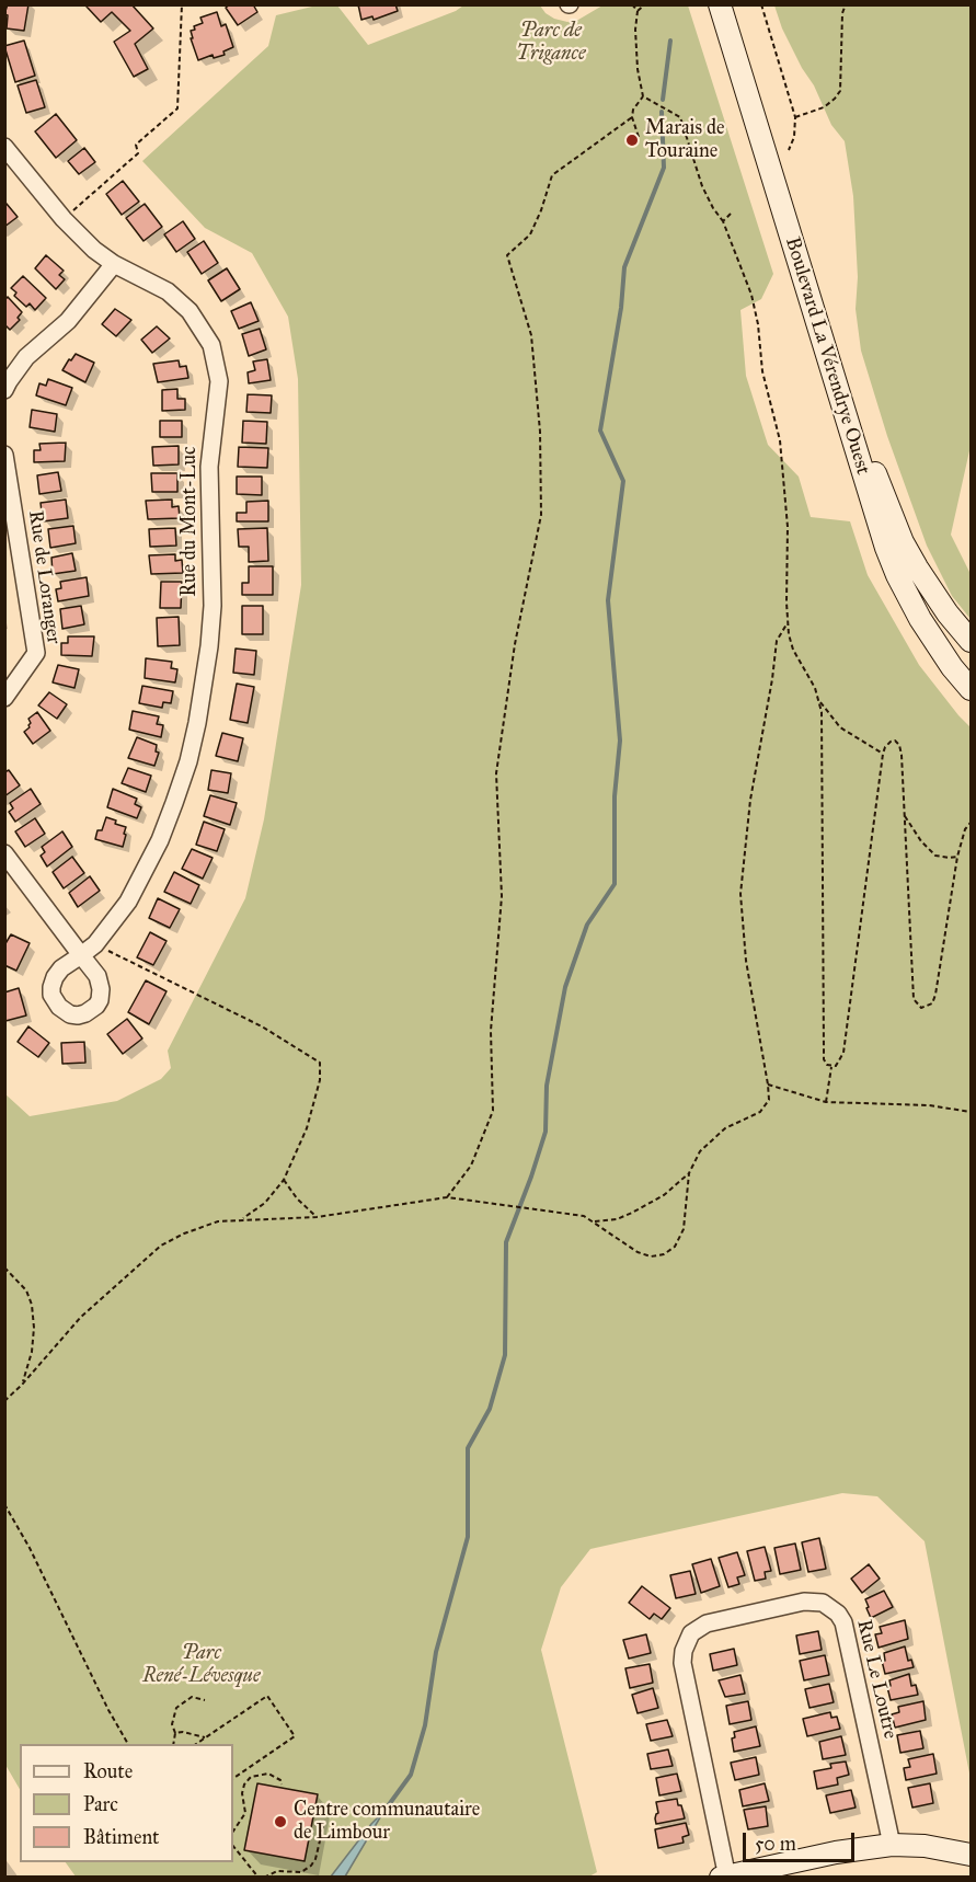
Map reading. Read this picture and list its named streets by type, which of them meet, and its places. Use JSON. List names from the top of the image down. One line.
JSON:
{"streets":{"main road":["Boulevard La Vérendrye Ouest"],"street":["Rue du Mont-Luc","Rue de Loranger","Rue Le Loutre"]},"parks":["Parc de Trigance","Parc René-Lévesque"],"places":["Marais de Touraine","Centre communautaire de Limbour"],"legend":["Route","Parc","Bâtiment"],"scale_bar":"50 m"}
